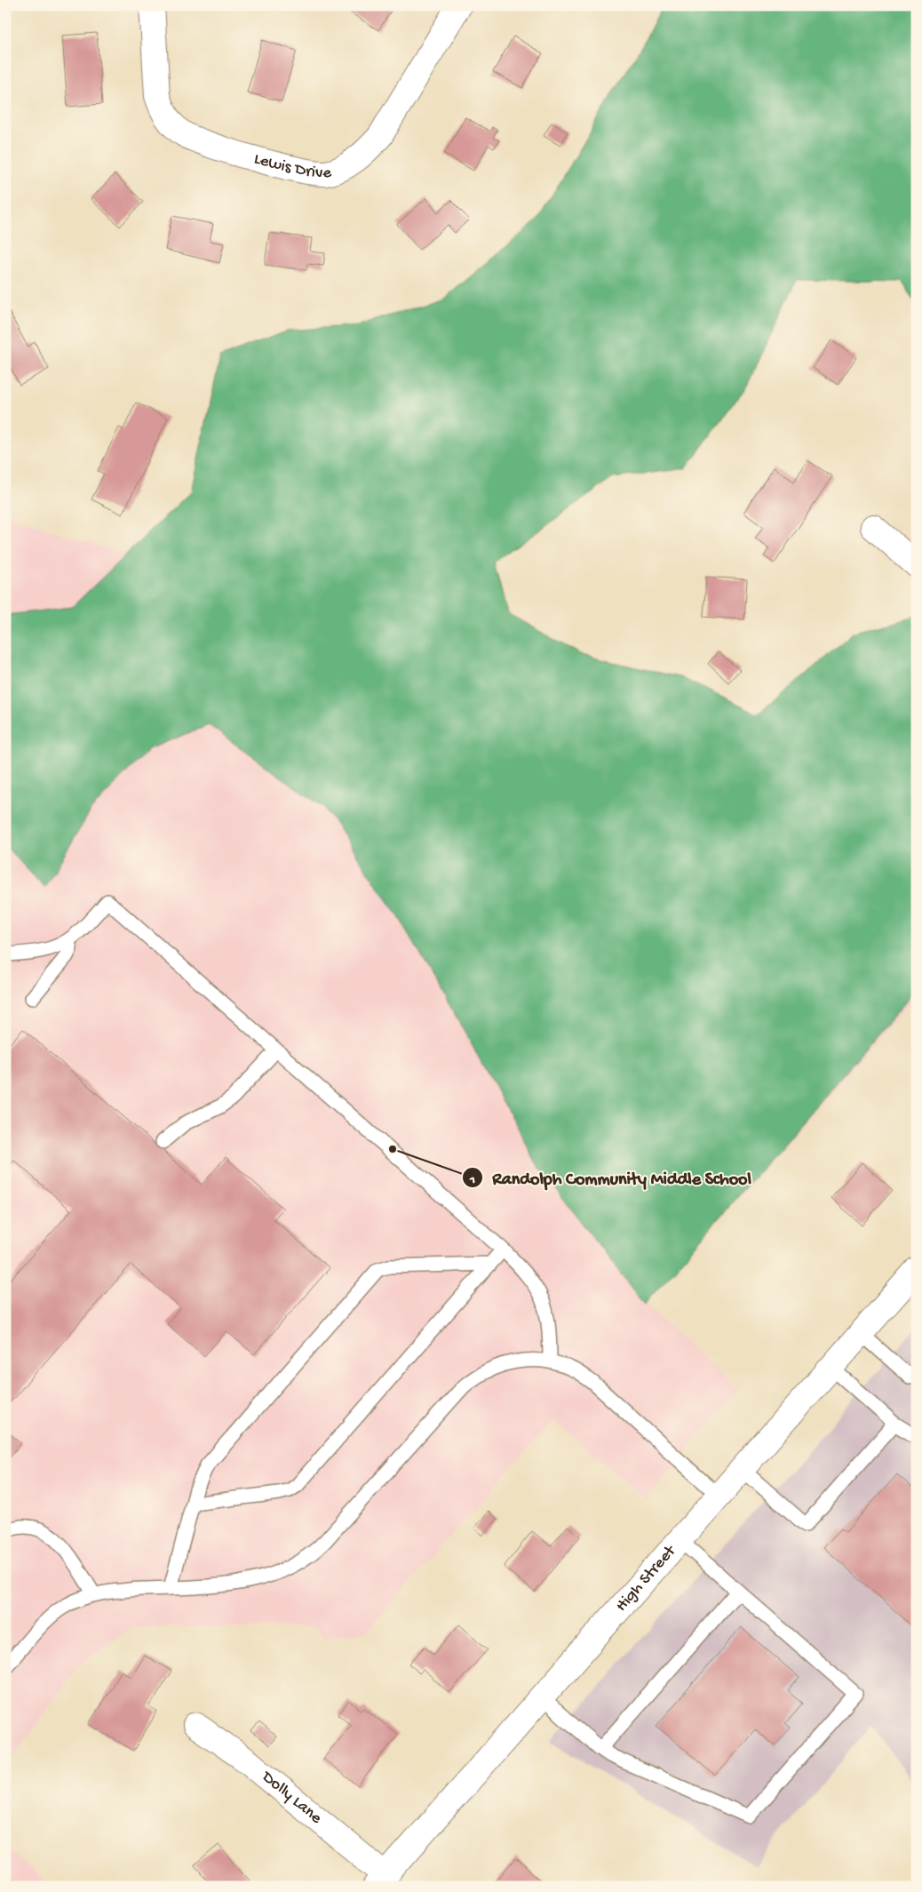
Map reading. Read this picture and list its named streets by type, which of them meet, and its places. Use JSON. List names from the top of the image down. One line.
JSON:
{"streets":{"main road":["Lewis Drive","High Street","Dolly Lane"]},"crossings":[["High Street","Dolly Lane"]],"places":["Randolph Community Middle School"]}
